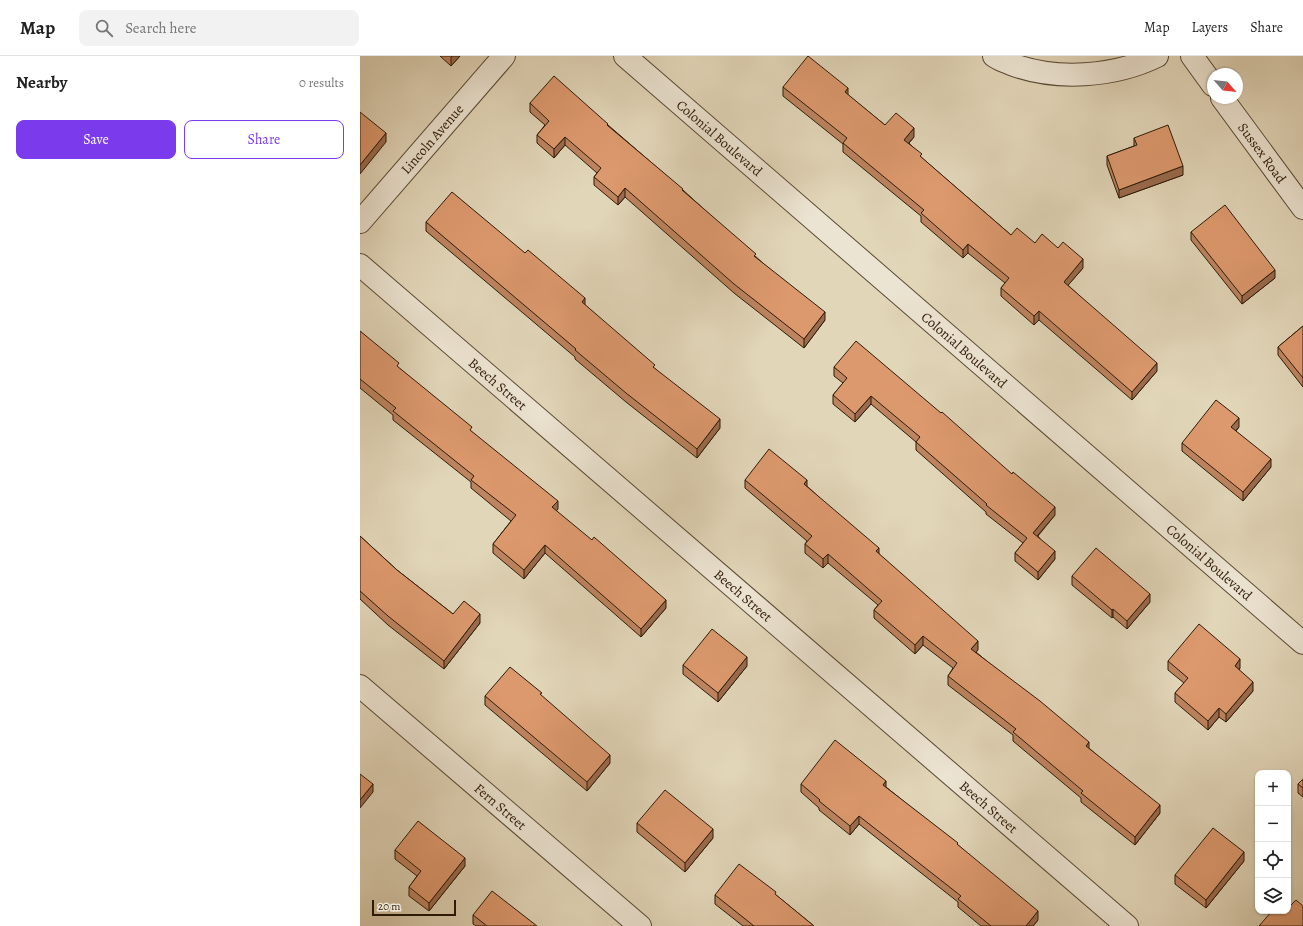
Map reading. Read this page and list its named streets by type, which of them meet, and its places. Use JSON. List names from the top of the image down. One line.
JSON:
{"streets":{"street":["Colonial Boulevard","Lincoln Avenue","Sussex Road","Beech Street","Fern Street"]},"scale_bar":"20 m","north":"bottom right","page":{"header":"Map","search":"Search here","nav":["Map","Layers","Share"],"heading":["Nearby","0 results"],"buttons":["Save","Share"],"map_buttons":["+","−"],"scale":"20 m"}}
